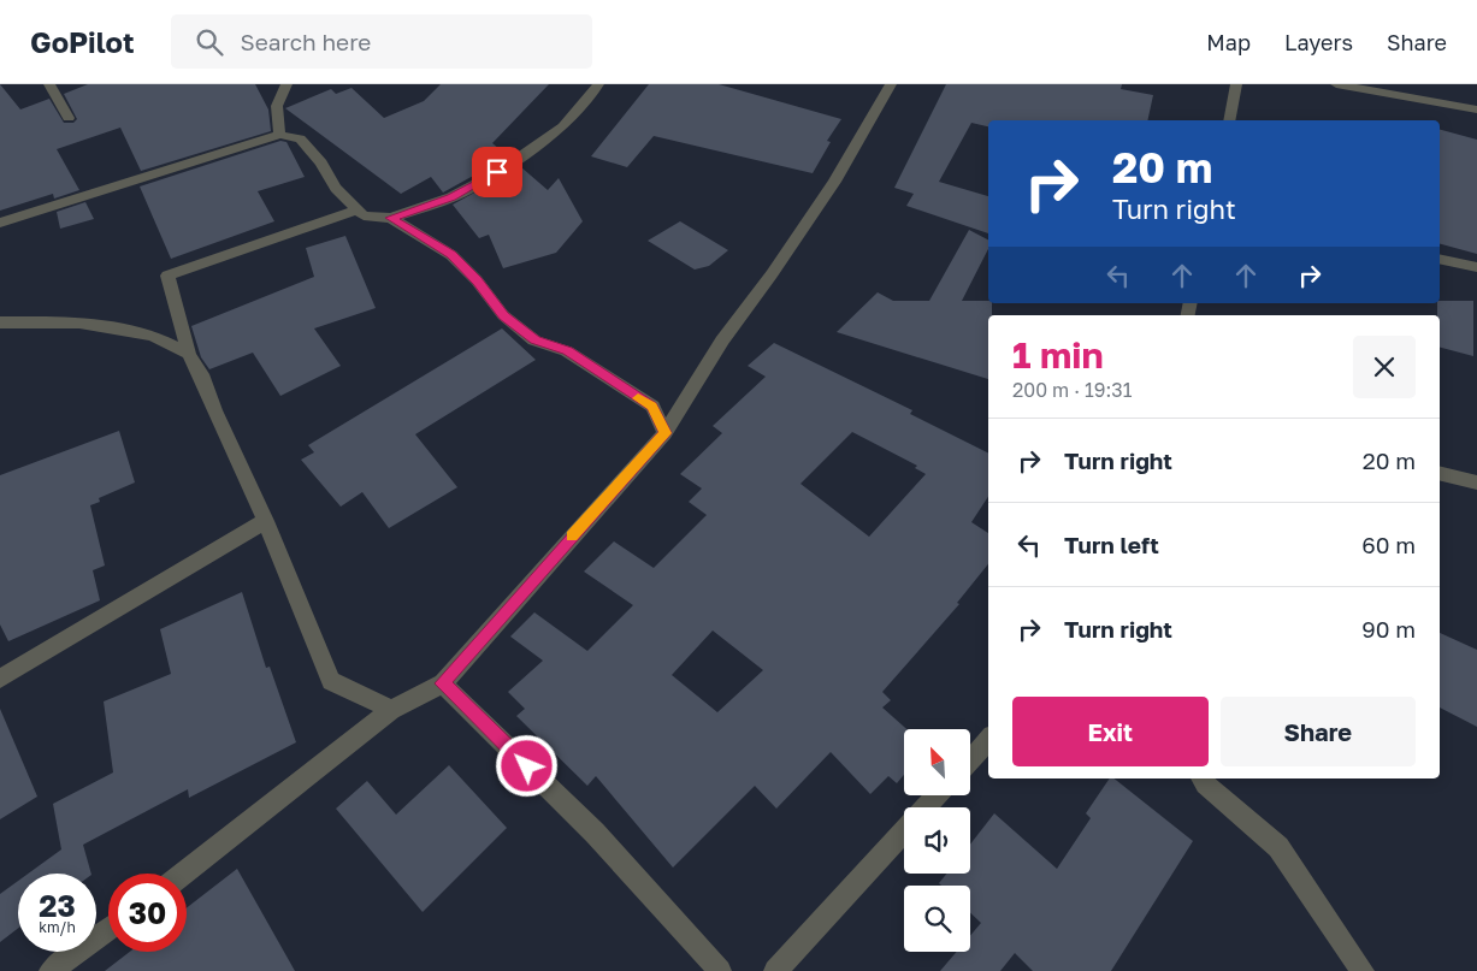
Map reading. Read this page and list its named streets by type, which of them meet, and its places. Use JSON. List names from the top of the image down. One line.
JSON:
{"north":"top left","page":{"header":"GoPilot","search":"Search here","nav":["Map","Layers","Share"],"turn":["20 m","Turn right"],"heading":["1 min","200 m · 19:31"],"list":[{"name":"Turn right","value":"20 m"},{"name":"Turn left","value":"60 m"},{"name":"Turn right","value":"90 m"}],"buttons":["Exit","Share"],"speed":"23 km/h","limit":"30"}}
